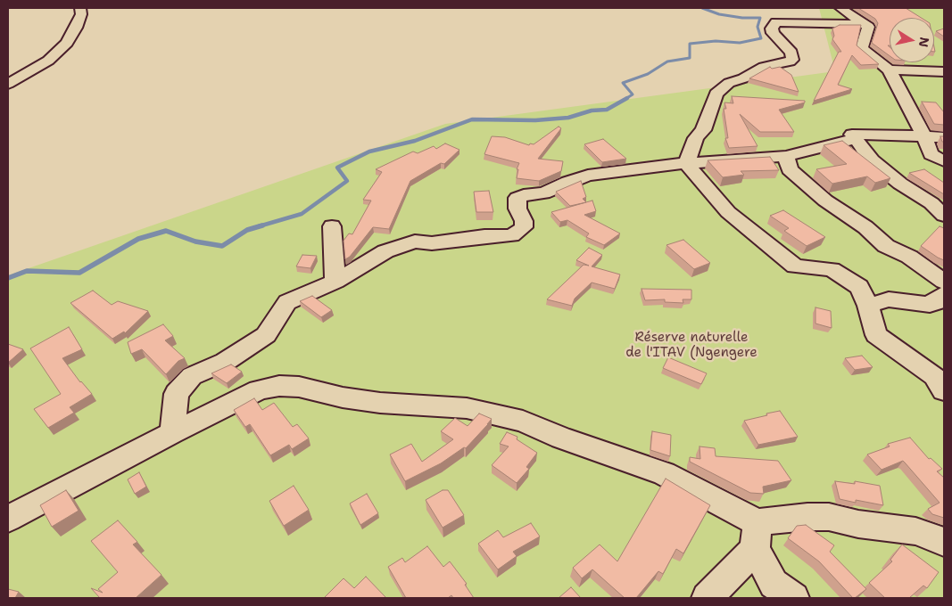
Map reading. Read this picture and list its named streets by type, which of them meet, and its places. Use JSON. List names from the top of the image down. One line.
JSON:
{"parks":["Réserve naturelle de l'ITAV (Ngengere"],"north":"right"}
